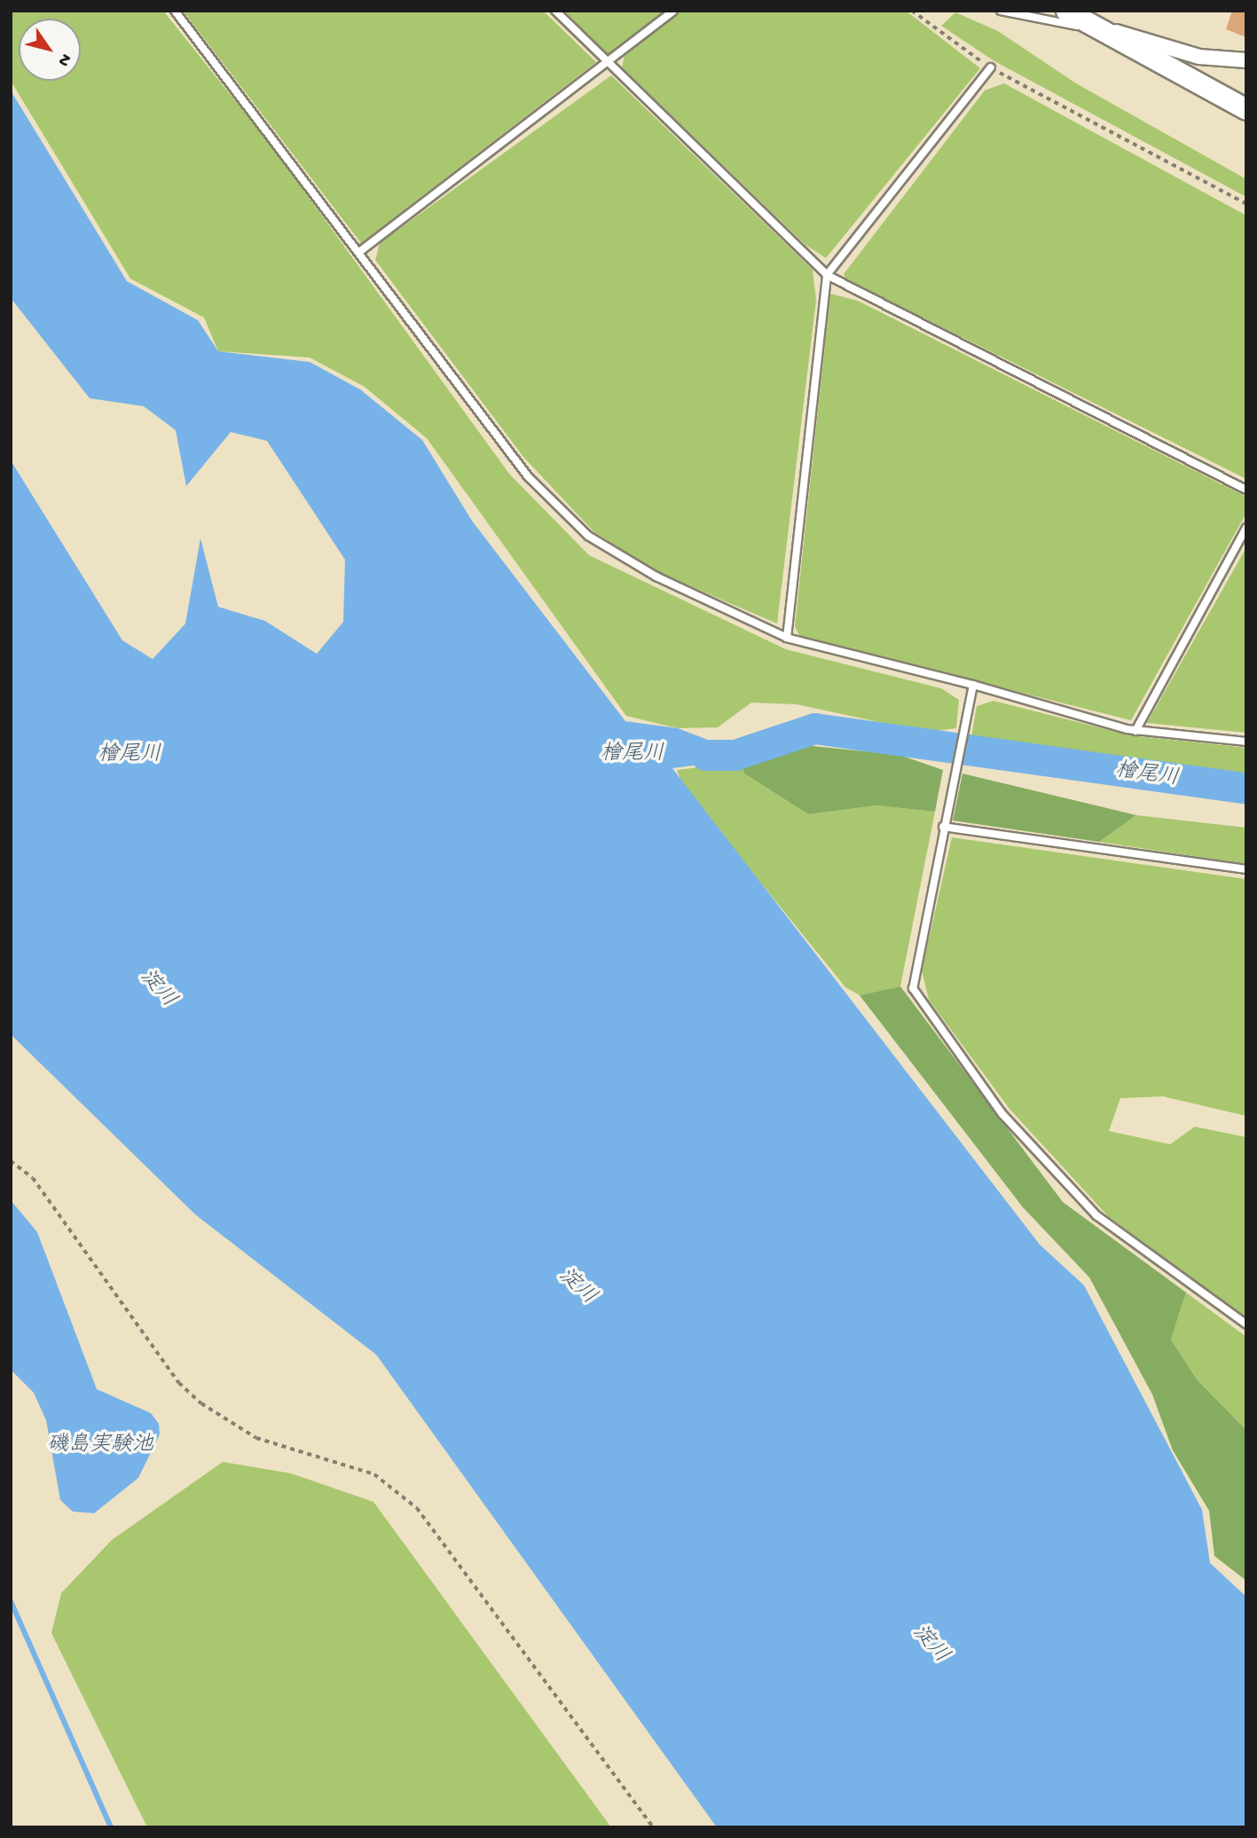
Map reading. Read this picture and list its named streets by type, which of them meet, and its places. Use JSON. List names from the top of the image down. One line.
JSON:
{"water":["檜尾川","淀川","磯島実験池"],"north":"bottom right"}
